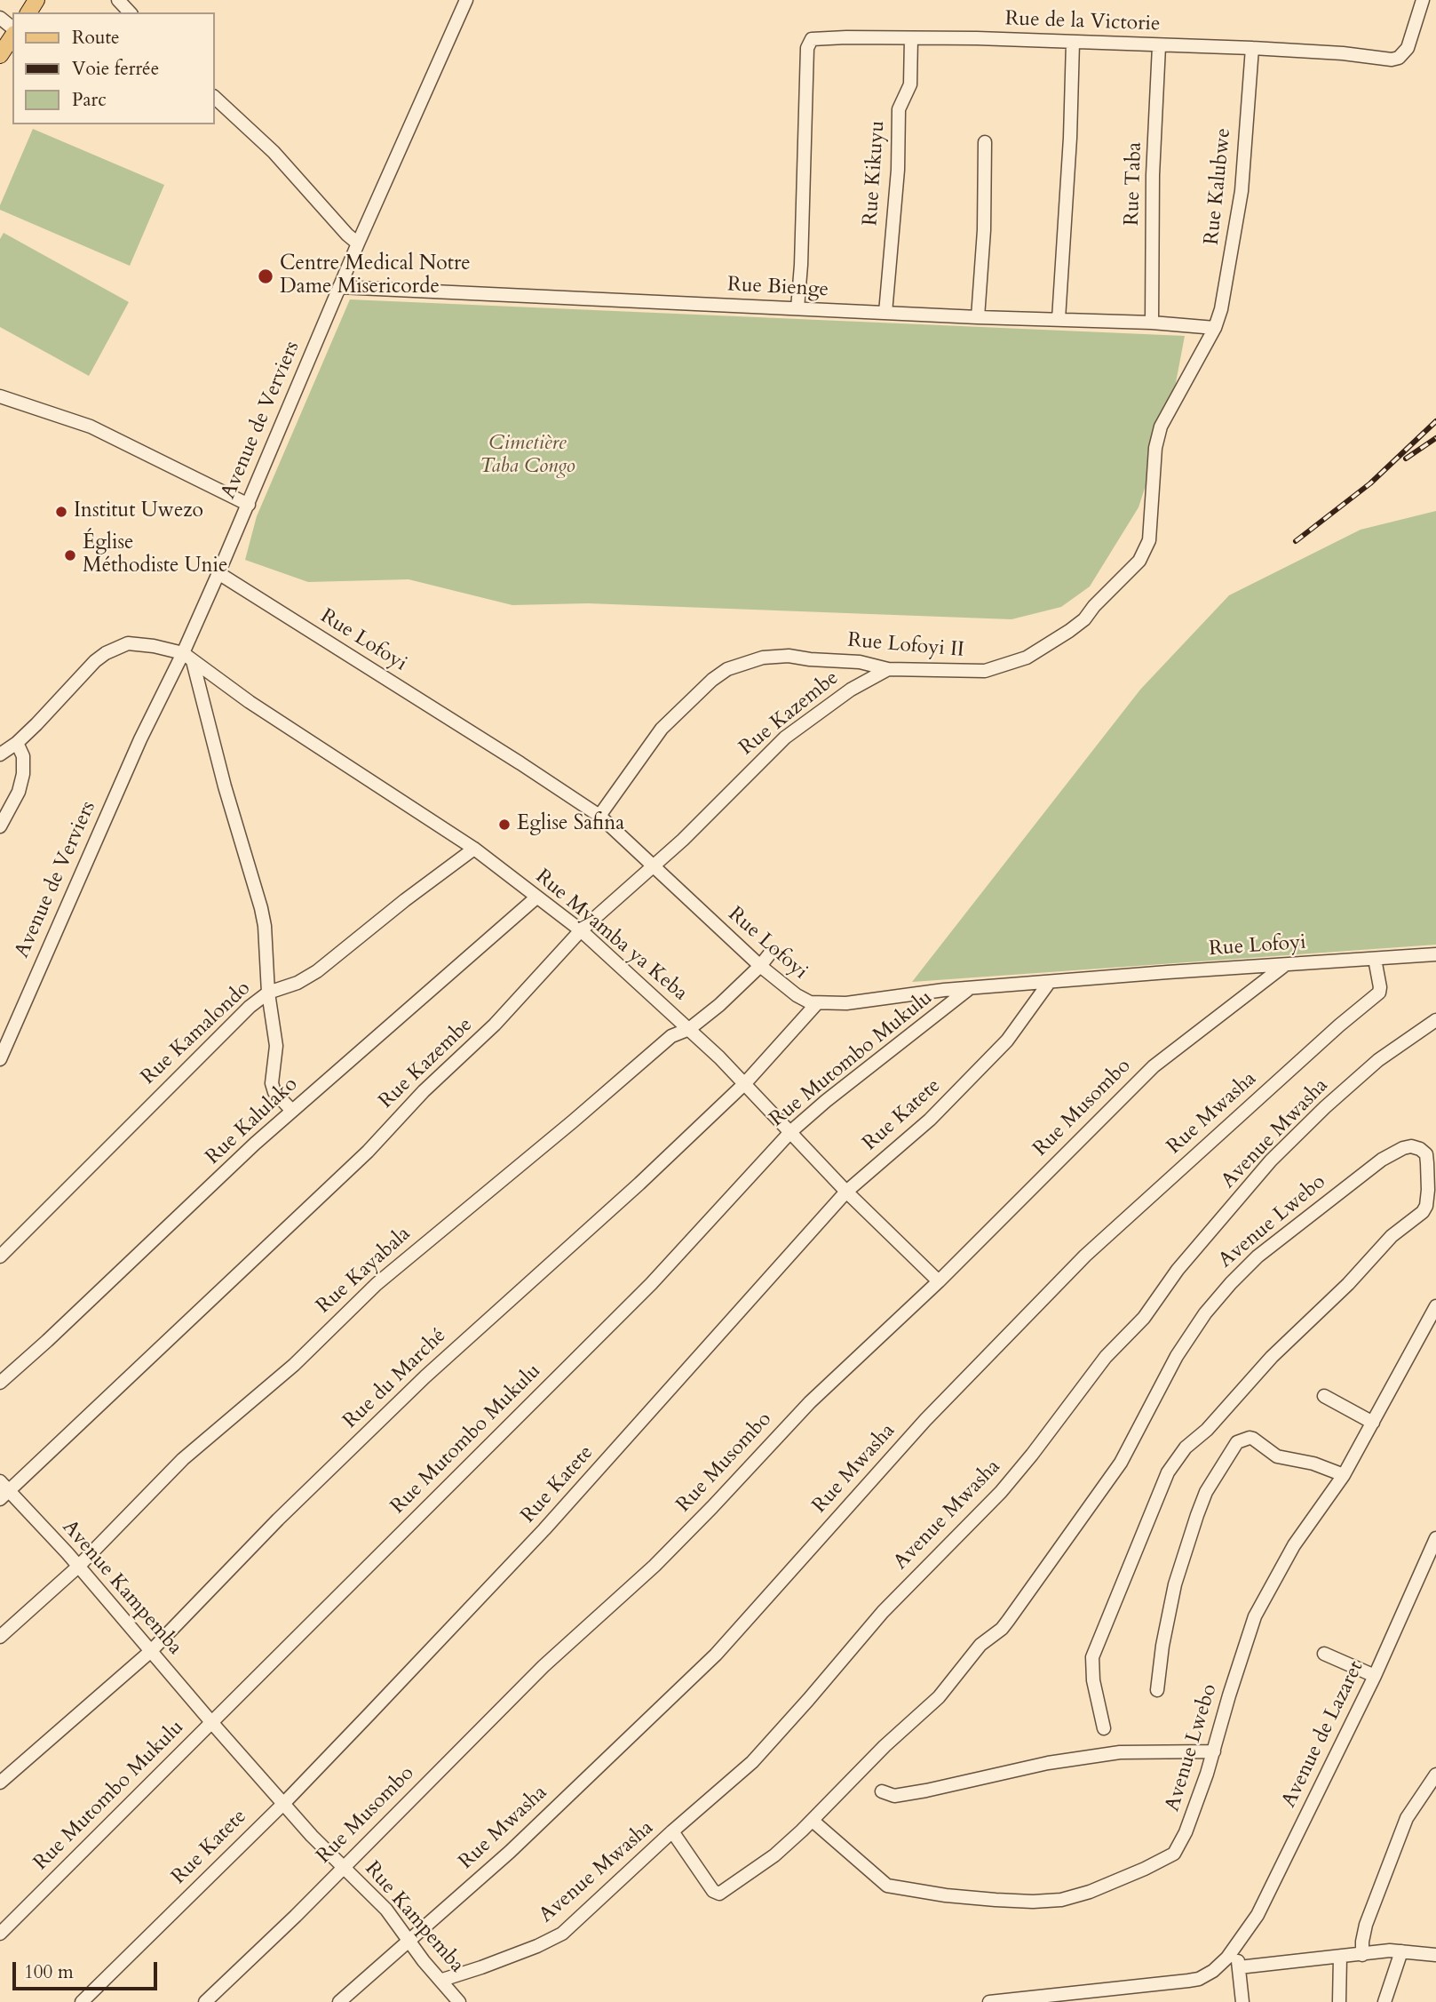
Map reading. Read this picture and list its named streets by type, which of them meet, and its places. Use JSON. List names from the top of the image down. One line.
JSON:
{"streets":{"street":["Rue de la Victorie","Rue Kikuyu","Rue Taba","Rue Kalubwe","Rue Bienge","Avenue de Verviers","Rue Lofoyi","Rue Lofoyi II","Rue Kazembe","Rue Myamba ya Keba","Rue Kamalondo","Rue Mutombo Mukulu","Rue Musombo","Rue Mwasha","Rue Katete","Rue Kalulako","Avenue Mwasha","Avenue Lwebo","Rue Kayabala","Rue du Marché","Avenue Kampemba","Avenue de Lazaret","Rue Kampemba"]},"crossings":[["Rue de la Victorie","Rue Kikuyu"],["Rue de la Victorie","Rue Taba"],["Rue de la Victorie","Rue Kalubwe"],["Rue de la Victorie","Rue Bienge"],["Rue Kikuyu","Rue Bienge"],["Rue Taba","Rue Bienge"],["Rue Kalubwe","Rue Bienge"],["Rue Kalubwe","Rue Lofoyi II"],["Rue Bienge","Avenue de Verviers"],["Rue Bienge","Rue Lofoyi II"],["Avenue de Verviers","Rue Lofoyi"],["Avenue de Verviers","Rue Myamba ya Keba"],["Rue Lofoyi","Rue Lofoyi II"],["Rue Lofoyi","Rue Kazembe"],["Rue Lofoyi","Rue Mutombo Mukulu"],["Rue Lofoyi","Rue Musombo"],["Rue Lofoyi","Rue Mwasha"],["Rue Lofoyi","Rue Katete"],["Rue Lofoyi","Rue Kayabala"],["Rue Lofoyi","Rue du Marché"],["Rue Lofoyi II","Rue Kazembe"],["Rue Kazembe","Rue Myamba ya Keba"],["Rue Kazembe","Avenue Kampemba"],["Rue Myamba ya Keba","Rue Kamalondo"],["Rue Myamba ya Keba","Rue Mutombo Mukulu"],["Rue Myamba ya Keba","Rue Musombo"],["Rue Myamba ya Keba","Rue Katete"],["Rue Myamba ya Keba","Rue Kalulako"],["Rue Myamba ya Keba","Rue Kayabala"],["Rue Myamba ya Keba","Rue du Marché"],["Rue Mutombo Mukulu","Avenue Kampemba"],["Rue Mutombo Mukulu","Rue Kampemba"],["Rue Musombo","Rue Kampemba"],["Rue Mwasha","Rue Kampemba"],["Rue Katete","Rue Kampemba"],["Avenue Mwasha","Avenue Lwebo"],["Avenue Mwasha","Rue Kampemba"],["Rue Kayabala","Avenue Kampemba"],["Rue du Marché","Avenue Kampemba"],["Avenue Kampemba","Rue Kampemba"]],"parks":["Cimetière Taba Congo"],"places":["Centre Medical Notre Dame Misericorde","Institut Uwezo","Église Méthodiste Unie","Eglise Safina"],"legend":["Route","Voie ferrée","Parc"],"scale_bar":"100 m"}
